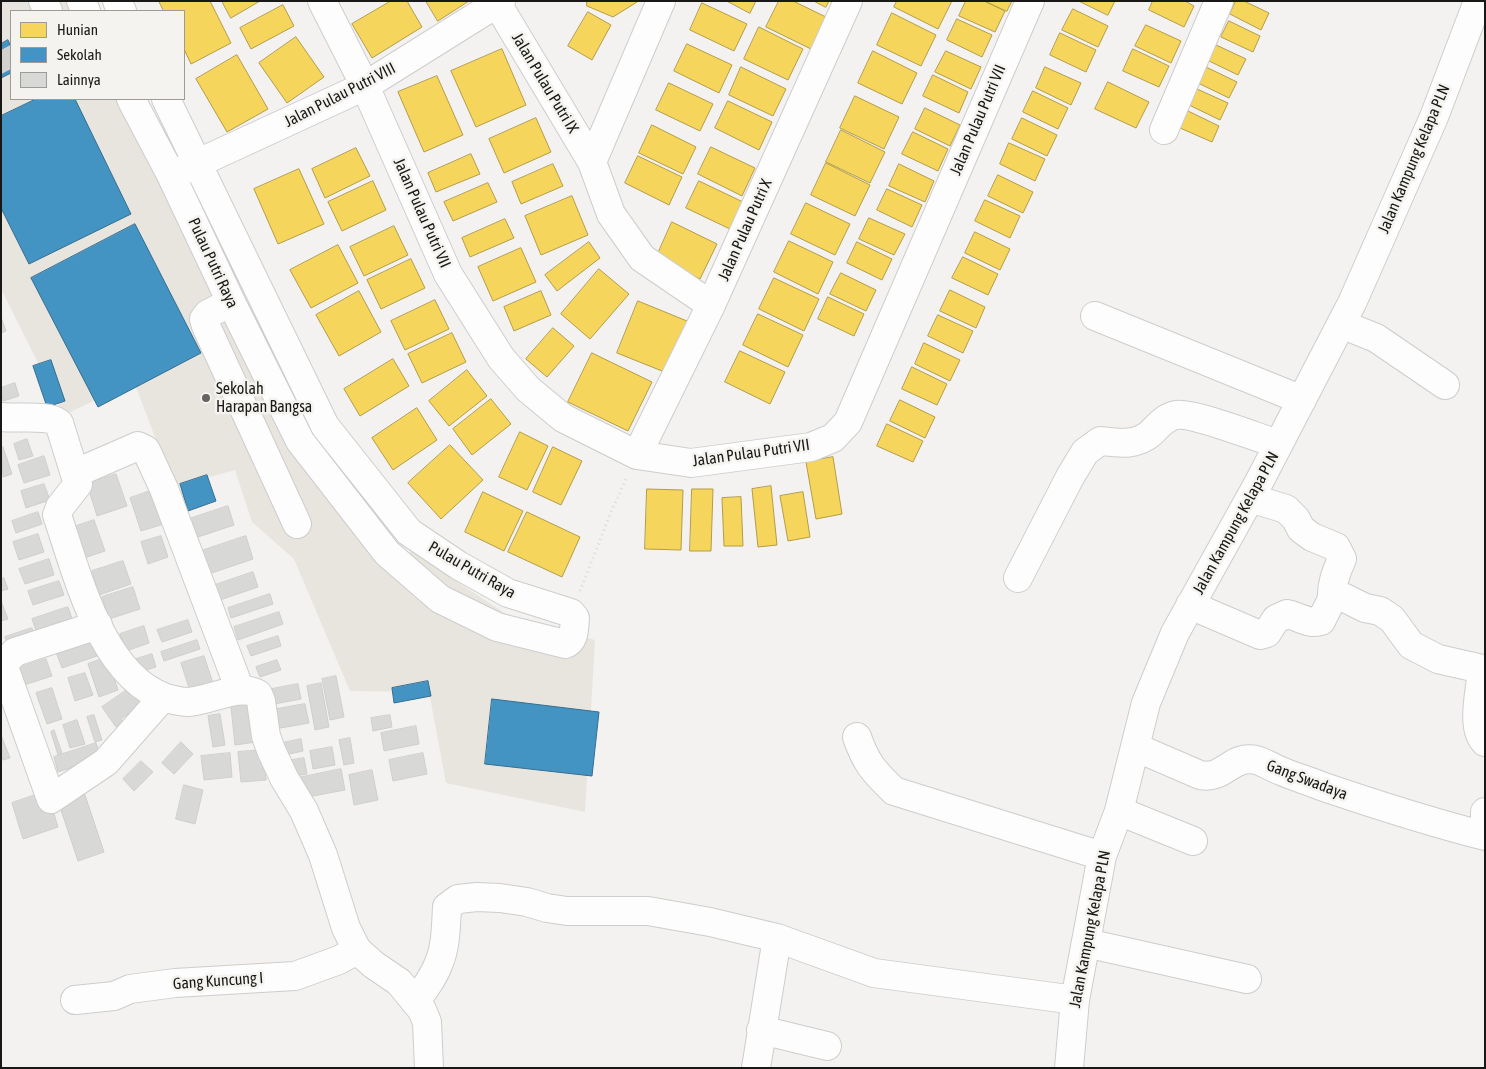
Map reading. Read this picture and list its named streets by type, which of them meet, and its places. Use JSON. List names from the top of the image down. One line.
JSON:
{"streets":{"street":["Jalan Pulau Putri IX","Jalan Pulau Putri VIII","Jalan Pulau Putri VII","Jalan Kampung Kelapa PLN","Jalan Pulau Putri X","Pulau Putri Raya","Gang Swadaya","Gang Kuncung I"]},"crossings":[["Jalan Pulau Putri IX","Jalan Pulau Putri VIII"],["Jalan Pulau Putri IX","Jalan Pulau Putri X"],["Jalan Pulau Putri VIII","Jalan Pulau Putri VII"],["Jalan Pulau Putri VIII","Pulau Putri Raya"],["Jalan Pulau Putri VII","Jalan Pulau Putri X"],["Jalan Kampung Kelapa PLN","Gang Swadaya"]],"places":["Sekolah Harapan Bangsa"],"legend":["Hunian","Sekolah","Lainnya"]}
